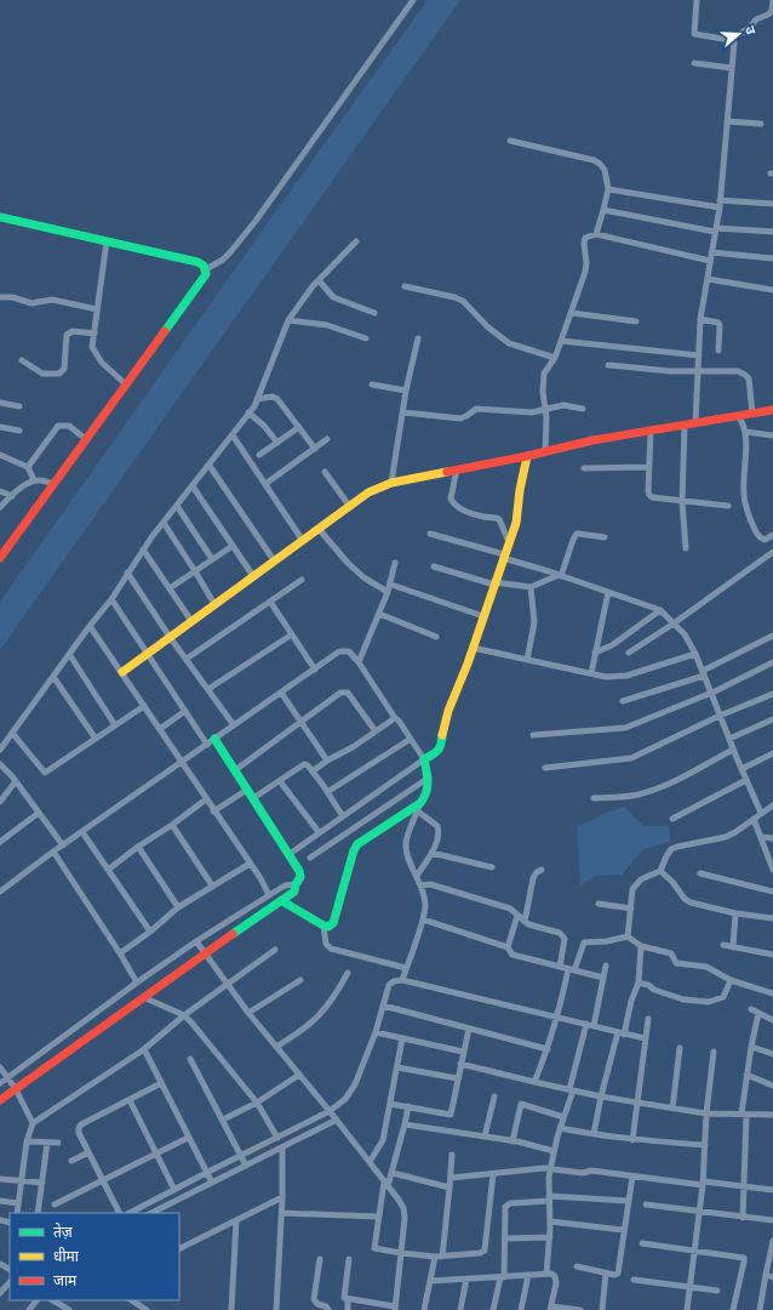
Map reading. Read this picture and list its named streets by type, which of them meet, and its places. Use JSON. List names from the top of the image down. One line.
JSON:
{"legend":["तेज़","धीमा","जाम"],"north":"right"}
